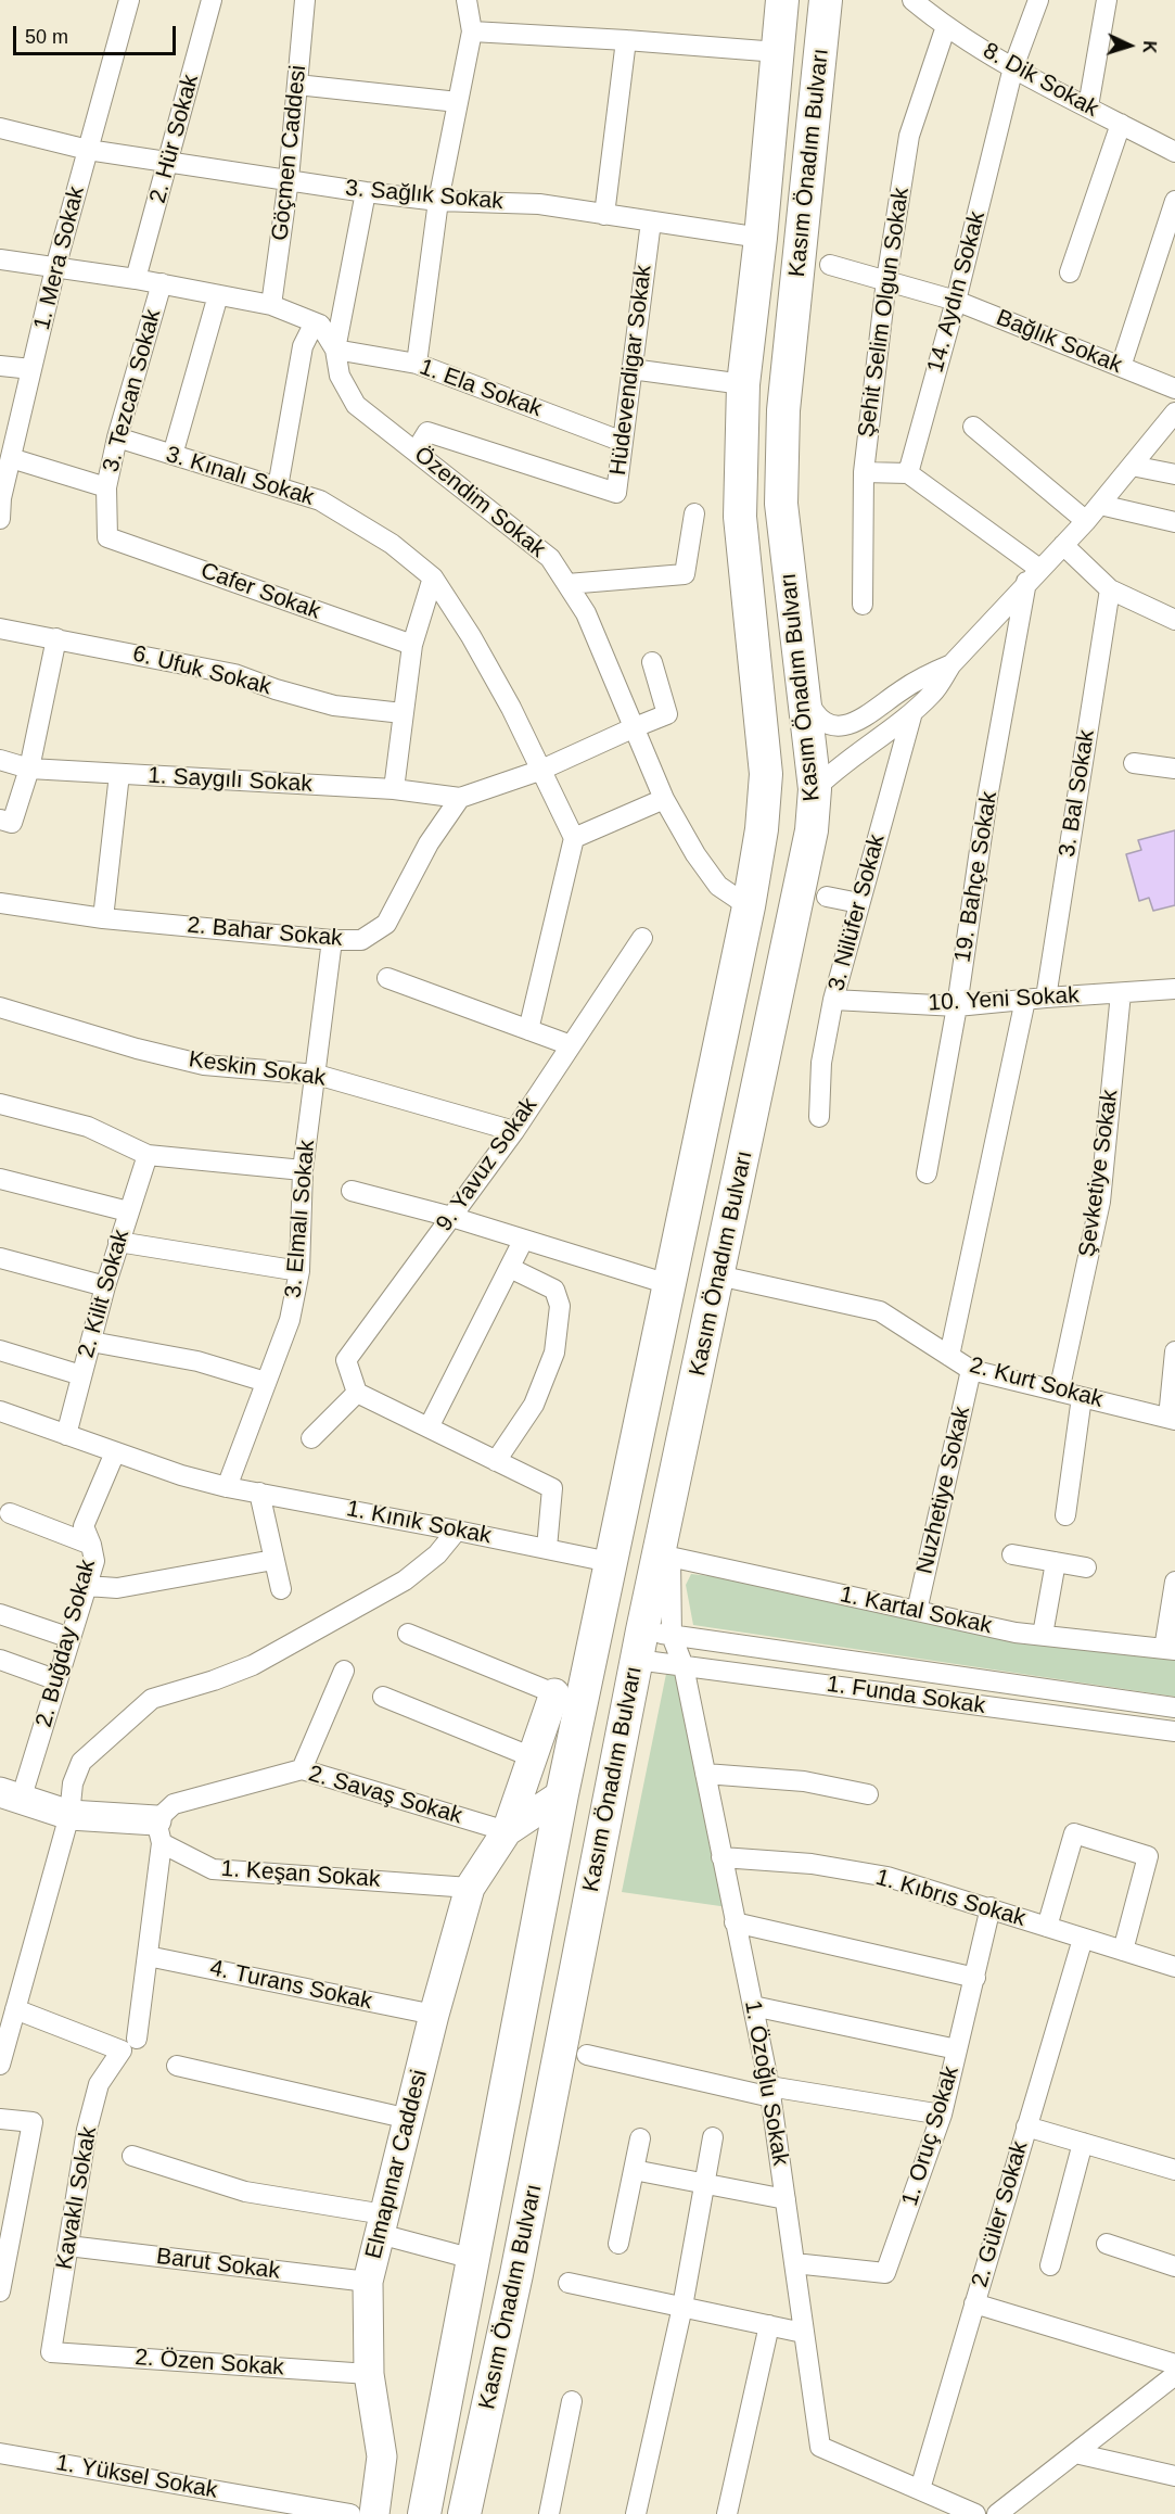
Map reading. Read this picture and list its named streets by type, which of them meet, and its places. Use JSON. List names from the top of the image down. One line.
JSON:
{"streets":{"main road":["Kasım Önadım Bulvarı"],"street":["8. Dik Sokak","2. Hür Sokak","Göçmen Caddesi","3. Sağlık Sokak","1. Mera Sokak","14. Aydın Sokak","Şehit Selim Olgun Sokak","Bağlık Sokak","Hüdevendigar Sokak","1. Ela Sokak","3. Tezcan Sokak","3. Kınalı Sokak","Özendim Sokak","Cafer Sokak","6. Ufuk Sokak","1. Saygılı Sokak","3. Bal Sokak","19. Bahçe Sokak","3. Nilüfer Sokak","2. Bahar Sokak","10. Yeni Sokak","Keskin Sokak","9. Yavuz Sokak","Şevketiye Sokak","3. Elmalı Sokak","2. Kilit Sokak","2. Kurt Sokak","Nuzhetiye Sokak","1. Kınık Sokak","1. Kartal Sokak","2. Buğday Sokak","1. Funda Sokak","2. Savaş Sokak","1. Keşan Sokak","1. Kıbrıs Sokak","4. Turans Sokak","1. Özoğlu Sokak","1. Oruç Sokak","Elmapınar Caddesi","Kavaklı Sokak","2. Güler Sokak","Barut Sokak","2. Özen Sokak","1. Yüksel Sokak"]},"crossings":[["8. Dik Sokak","14. Aydın Sokak"],["8. Dik Sokak","Şehit Selim Olgun Sokak"],["2. Hür Sokak","3. Sağlık Sokak"],["Göçmen Caddesi","3. Sağlık Sokak"],["Kasım Önadım Bulvarı","3. Sağlık Sokak"],["Kasım Önadım Bulvarı","Özendim Sokak"],["Kasım Önadım Bulvarı","2. Kurt Sokak"],["Kasım Önadım Bulvarı","1. Kınık Sokak"],["Kasım Önadım Bulvarı","1. Kartal Sokak"],["Kasım Önadım Bulvarı","1. Funda Sokak"],["Kasım Önadım Bulvarı","1. Özoğlu Sokak"],["Kasım Önadım Bulvarı","Elmapınar Caddesi"],["3. Sağlık Sokak","1. Mera Sokak"],["3. Sağlık Sokak","Hüdevendigar Sokak"],["3. Sağlık Sokak","Özendim Sokak"],["14. Aydın Sokak","Bağlık Sokak"],["Şehit Selim Olgun Sokak","Bağlık Sokak"],["Hüdevendigar Sokak","1. Ela Sokak"],["Hüdevendigar Sokak","Özendim Sokak"],["1. Ela Sokak","Özendim Sokak"],["3. Tezcan Sokak","3. Kınalı Sokak"],["3. Tezcan Sokak","Cafer Sokak"],["1. Saygılı Sokak","2. Bahar Sokak"],["3. Bal Sokak","10. Yeni Sokak"],["3. Bal Sokak","2. Kurt Sokak"],["19. Bahçe Sokak","10. Yeni Sokak"],["3. Nilüfer Sokak","10. Yeni Sokak"],["2. Bahar Sokak","3. Elmalı Sokak"],["10. Yeni Sokak","Şevketiye Sokak"],["Keskin Sokak","9. Yavuz Sokak"],["Keskin Sokak","3. Elmalı Sokak"],["Şevketiye Sokak","2. Kurt Sokak"],["3. Elmalı Sokak","1. Kınık Sokak"],["2. Kilit Sokak","1. Kınık Sokak"],["2. Kurt Sokak","Nuzhetiye Sokak"],["Nuzhetiye Sokak","1. Kartal Sokak"],["1. Kınık Sokak","2. Buğday Sokak"],["1. Funda Sokak","1. Özoğlu Sokak"],["2. Savaş Sokak","1. Keşan Sokak"],["2. Savaş Sokak","Elmapınar Caddesi"],["1. Keşan Sokak","Elmapınar Caddesi"],["1. Kıbrıs Sokak","1. Özoğlu Sokak"],["1. Kıbrıs Sokak","1. Oruç Sokak"],["1. Kıbrıs Sokak","2. Güler Sokak"],["4. Turans Sokak","Elmapınar Caddesi"],["1. Özoğlu Sokak","1. Oruç Sokak"],["1. Özoğlu Sokak","2. Güler Sokak"],["Elmapınar Caddesi","Barut Sokak"],["Elmapınar Caddesi","2. Özen Sokak"],["Kavaklı Sokak","Barut Sokak"],["Kavaklı Sokak","2. Özen Sokak"]],"scale_bar":"50 m","north":"right"}
